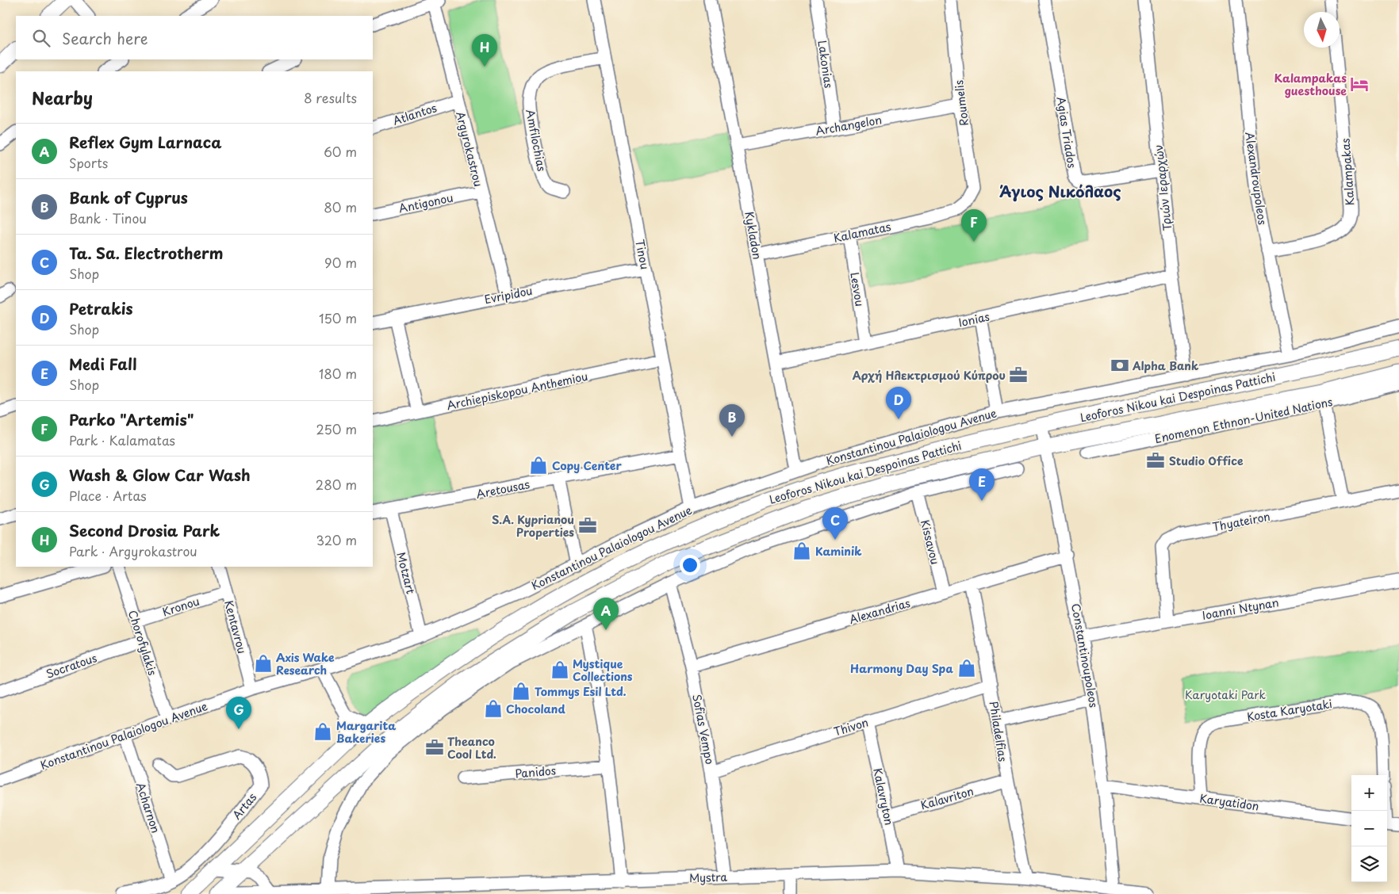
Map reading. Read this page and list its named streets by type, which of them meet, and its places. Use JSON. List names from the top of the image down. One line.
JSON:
{"streets":{"main road":["Leoforos Nikou kai Despoinas Pattichi"],"street":["Lakonias","Roumelis","Atlantos","Archangelon","Agias Triados","Amfilochias","Argyrokastrou","Kalampakas","Alexandroupoleos","Τριών Ιεραρχών","Antigonou","Kalamatas","Kykladon","Tinou","Lesvou","Evripidou","Ionias","Archiepiskopou Anthemiou","Enomenon Ethnon-United Nations","Konstantinou Palaiologou Avenue","Aretousas","Thyateiron","Kissavou","Motzart","Kronou","Ioanni Ntynan","Alexandrias","Kentavrou","Chorofylakis","Constantinoupoleos","Socratous","Kosta Karyotaki","Thivon","Sofias Vempo","Philadelfias","Panidos","Kalavryton","Kalavriton","Karyatidon","Artas","Acharnon","Mystra"]},"crossings":[["Lakonias","Archangelon"],["Roumelis","Archangelon"],["Roumelis","Kalamatas"],["Atlantos","Argyrokastrou"],["Archangelon","Kykladon"],["Agias Triados","Τριών Ιεραρχών"],["Amfilochias","Tinou"],["Argyrokastrou","Antigonou"],["Argyrokastrou","Evripidou"],["Kalampakas","Alexandroupoleos"],["Alexandroupoleos","Konstantinou Palaiologou Avenue"],["Τριών Ιεραρχών","Ionias"],["Τριών Ιεραρχών","Konstantinou Palaiologou Avenue"],["Kalamatas","Kykladon"],["Kalamatas","Lesvou"],["Kykladon","Ionias"],["Kykladon","Konstantinou Palaiologou Avenue"],["Tinou","Evripidou"],["Tinou","Archiepiskopou Anthemiou"],["Tinou","Konstantinou Palaiologou Avenue"],["Tinou","Aretousas"],["Lesvou","Ionias"],["Leoforos Nikou kai Despoinas Pattichi","Constantinoupoleos"],["Leoforos Nikou kai Despoinas Pattichi","Mystra"],["Konstantinou Palaiologou Avenue","Motzart"],["Konstantinou Palaiologou Avenue","Kentavrou"],["Konstantinou Palaiologou Avenue","Chorofylakis"],["Konstantinou Palaiologou Avenue","Acharnon"],["Aretousas","Motzart"],["Thyateiron","Ioanni Ntynan"],["Kissavou","Alexandrias"],["Kronou","Kentavrou"],["Kronou","Chorofylakis"],["Ioanni Ntynan","Constantinoupoleos"],["Alexandrias","Constantinoupoleos"],["Alexandrias","Sofias Vempo"],["Alexandrias","Philadelfias"],["Chorofylakis","Socratous"],["Constantinoupoleos","Karyatidon"],["Constantinoupoleos","Mystra"],["Kosta Karyotaki","Karyatidon"],["Thivon","Sofias Vempo"],["Thivon","Philadelfias"],["Thivon","Kalavryton"],["Sofias Vempo","Mystra"],["Philadelfias","Kalavriton"],["Philadelfias","Mystra"],["Kalavryton","Kalavriton"],["Kalavryton","Mystra"],["Artas","Acharnon"]],"districts":["Άγιος Νικόλαος"],"parks":["Karyotaki Park"],"places":{"hotel":["Kalampakas guesthouse"],"bank":["Alpha Bank"],"office":["Αρχή Ηλεκτρισμού Κύπρου","Studio Office","S.A. Kyprianou Properties","Theanco Cool Ltd."],"shop":["Copy Center","Kaminik","Axis Wake Research","Harmony Day Spa","Mystique Collections","Tommys Esil Ltd.","Chocoland","Margarita Bakeries"]},"north":"bottom","page":{"search":"Search here","pins":["H","F","D","B","E","C","A","G"],"heading":["Nearby","8 results"],"list":[{"mark":"A","name":"Reflex Gym Larnaca","note":"Sports","value":"60 m"},{"mark":"B","name":"Bank of Cyprus","note":"Bank · Tinou","value":"80 m"},{"mark":"C","name":"Ta. Sa. Electrotherm","note":"Shop","value":"90 m"},{"mark":"D","name":"Petrakis","note":"Shop","value":"150 m"},{"mark":"E","name":"Medi Fall","note":"Shop","value":"180 m"},{"mark":"F","name":"Parko \"Artemis\"","note":"Park · Kalamatas","value":"250 m"},{"mark":"G","name":"Wash & Glow Car Wash","note":"Place · Artas","value":"280 m"},{"mark":"H","name":"Second Drosia Park","note":"Park · Argyrokastrou","value":"320 m"}],"map_buttons":["+","−"]}}
